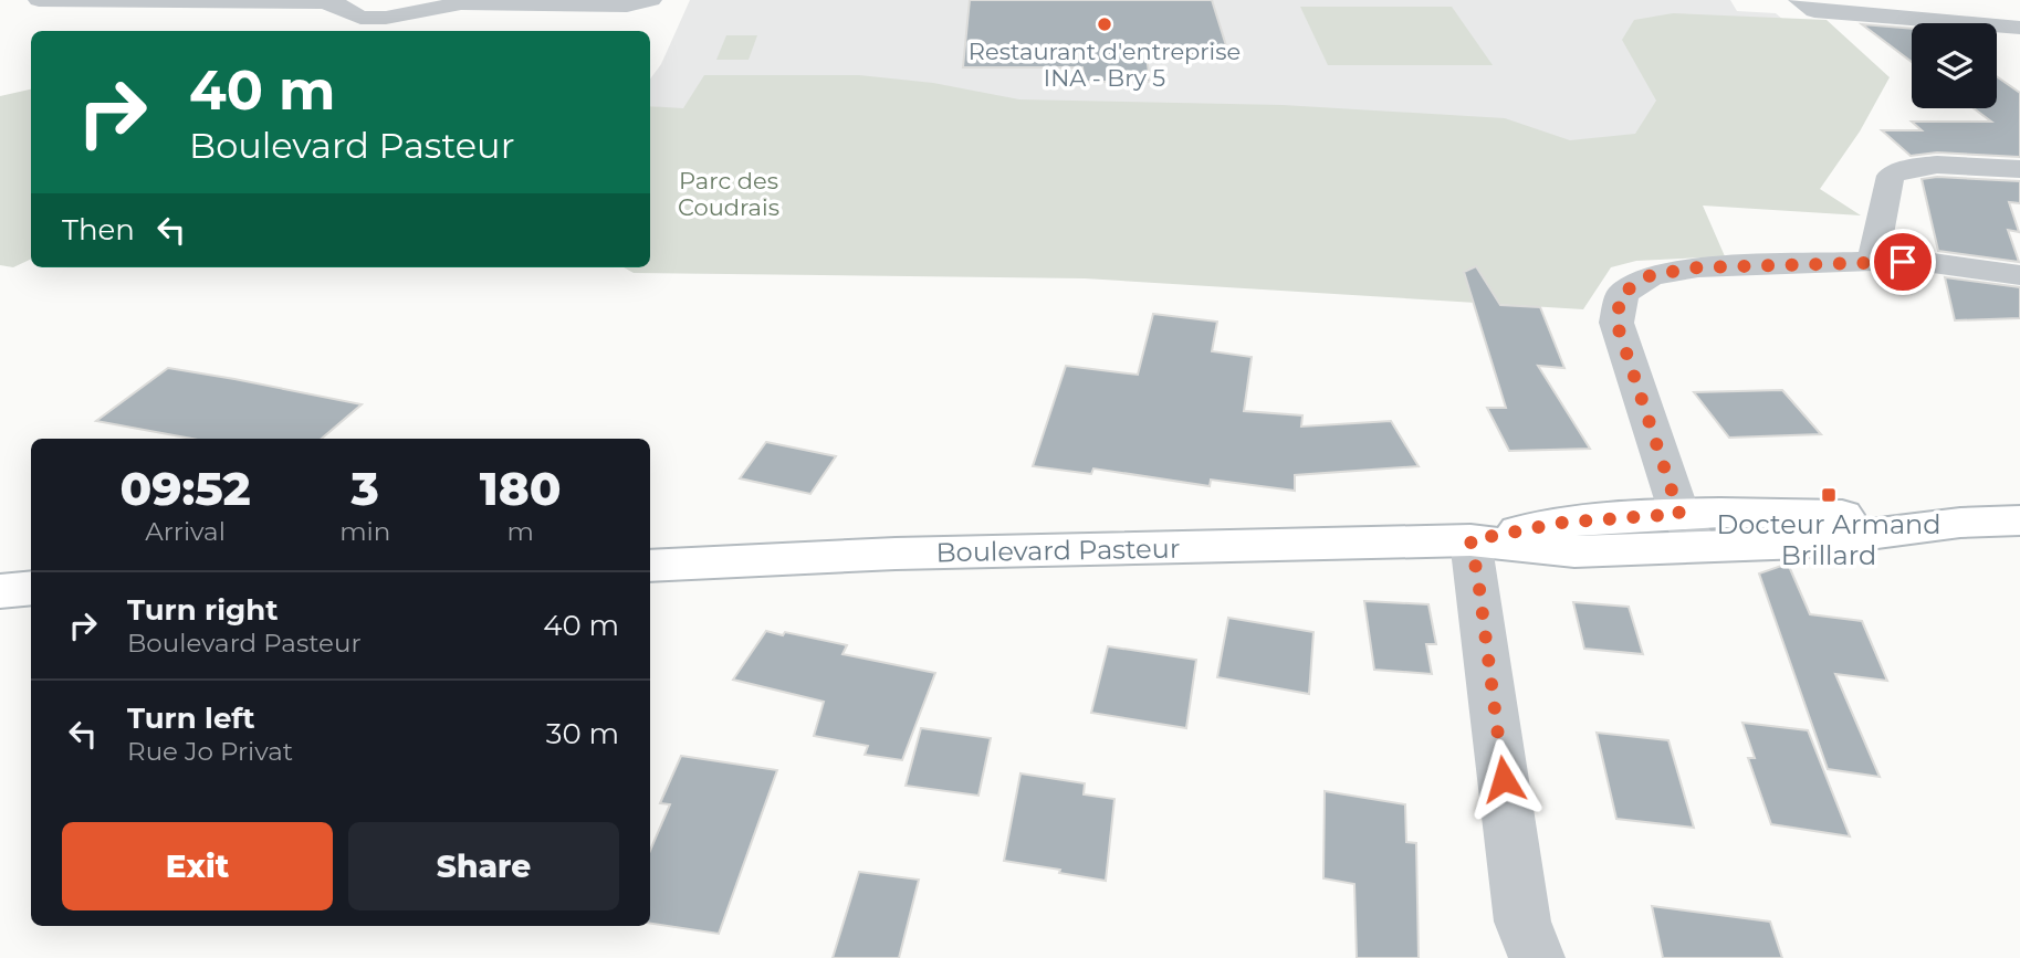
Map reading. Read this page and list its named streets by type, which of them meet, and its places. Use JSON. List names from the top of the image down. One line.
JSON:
{"streets":{"main road":["Boulevard Pasteur"]},"parks":["Parc des Coudrais"],"places":{"other":["Restaurant d'entreprise INA - Bry 5"],"transit":["Docteur Armand Brillard"]},"page":{"turn":["40 m","Boulevard Pasteur"],"then":"Then","eta":["09:52","Arrival","3","min","180","m"],"list":[{"name":"Turn right","note":"Boulevard Pasteur","value":"40 m"},{"name":"Turn left","note":"Rue Jo Privat","value":"30 m"}],"buttons":["Exit","Share"]}}
